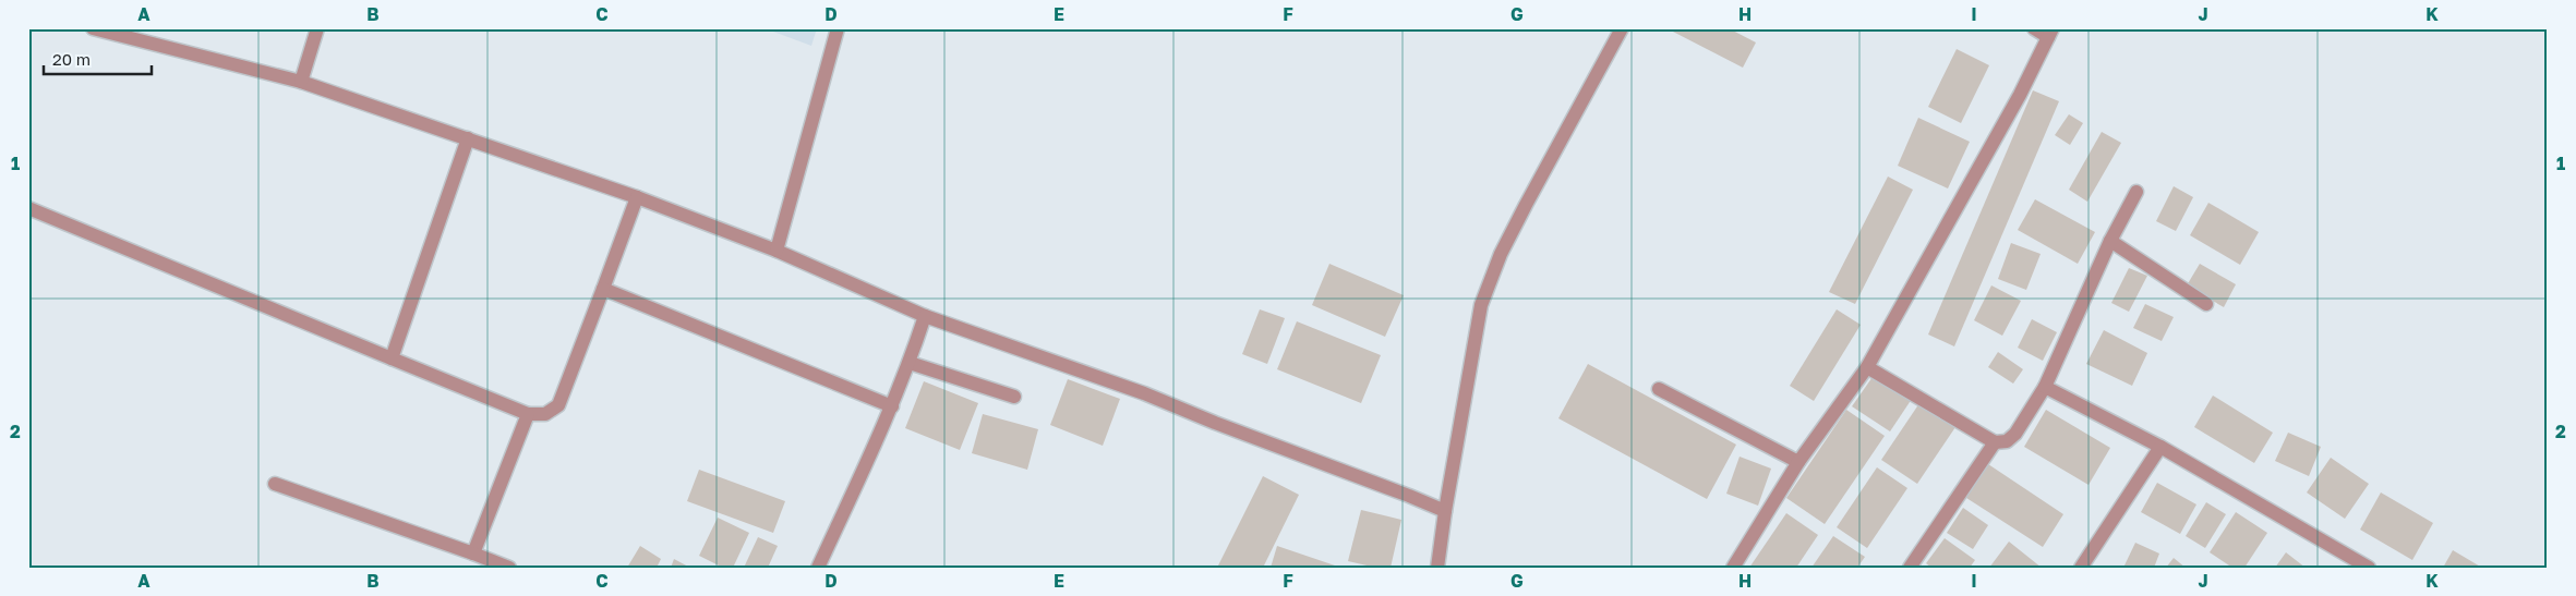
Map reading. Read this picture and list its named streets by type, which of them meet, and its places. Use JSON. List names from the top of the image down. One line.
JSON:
{"scale_bar":"20 m","grid":{"columns":["A","B","C","D","E","F","G","H","I","J","K"],"rows":["1","2"]}}
